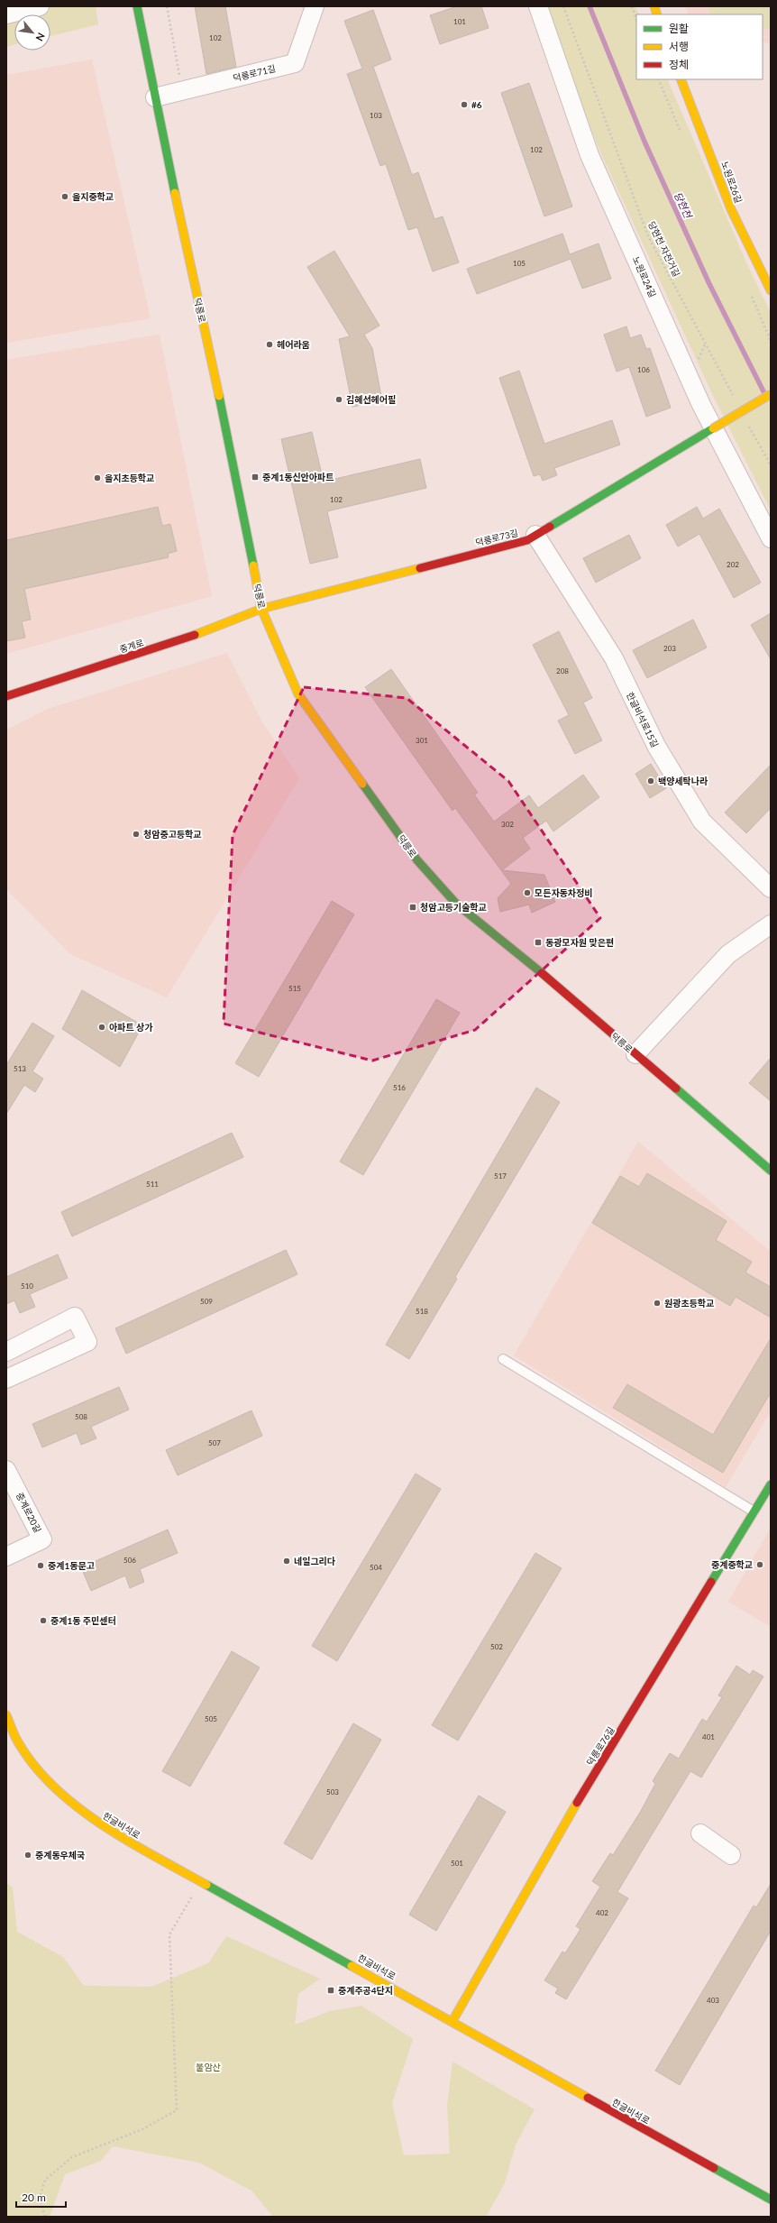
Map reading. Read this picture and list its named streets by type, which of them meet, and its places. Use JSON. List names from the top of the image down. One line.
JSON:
{"streets":{"main road":["노원로26길","덕릉로","덕릉로73길","중계로","덕릉로76길","한글비석로"],"street":["덕릉로71길","노원로24길","한글비석로15길","중계로20길"],"path":["당현천 자전거길"]},"crossings":[["덕릉로71길","덕릉로"],["노원로24길","덕릉로73길"],["덕릉로","덕릉로73길"],["덕릉로","중계로"],["덕릉로73길","중계로"],["덕릉로73길","한글비석로15길"],["덕릉로76길","한글비석로"]],"water":["당현천"],"parks":["불암산"],"places":{"other":["#6","을지중학교","헤어라움","김혜선헤어필","을지초등학교","백양세탁나라","청암중고등학교","모든자동차정비","아파트 상가","원광초등학교","네일그리다","중계중학교","중계1동문고","중계1동 주민센터","중계동우체국"],"transit":["중계1동신안아파트","청암고등기술학교","동광모자원 맞은편","중계주공4단지"]},"house_numbers":["101","102","103","102","105","106","102","202","203","208","301","302","515","513","516","517","511","510","509","518","508","507","506","504","502","505","401","503","501","402","403"],"legend":["원활","서행","정체"],"scale_bar":"20 m","north":"bottom right"}
